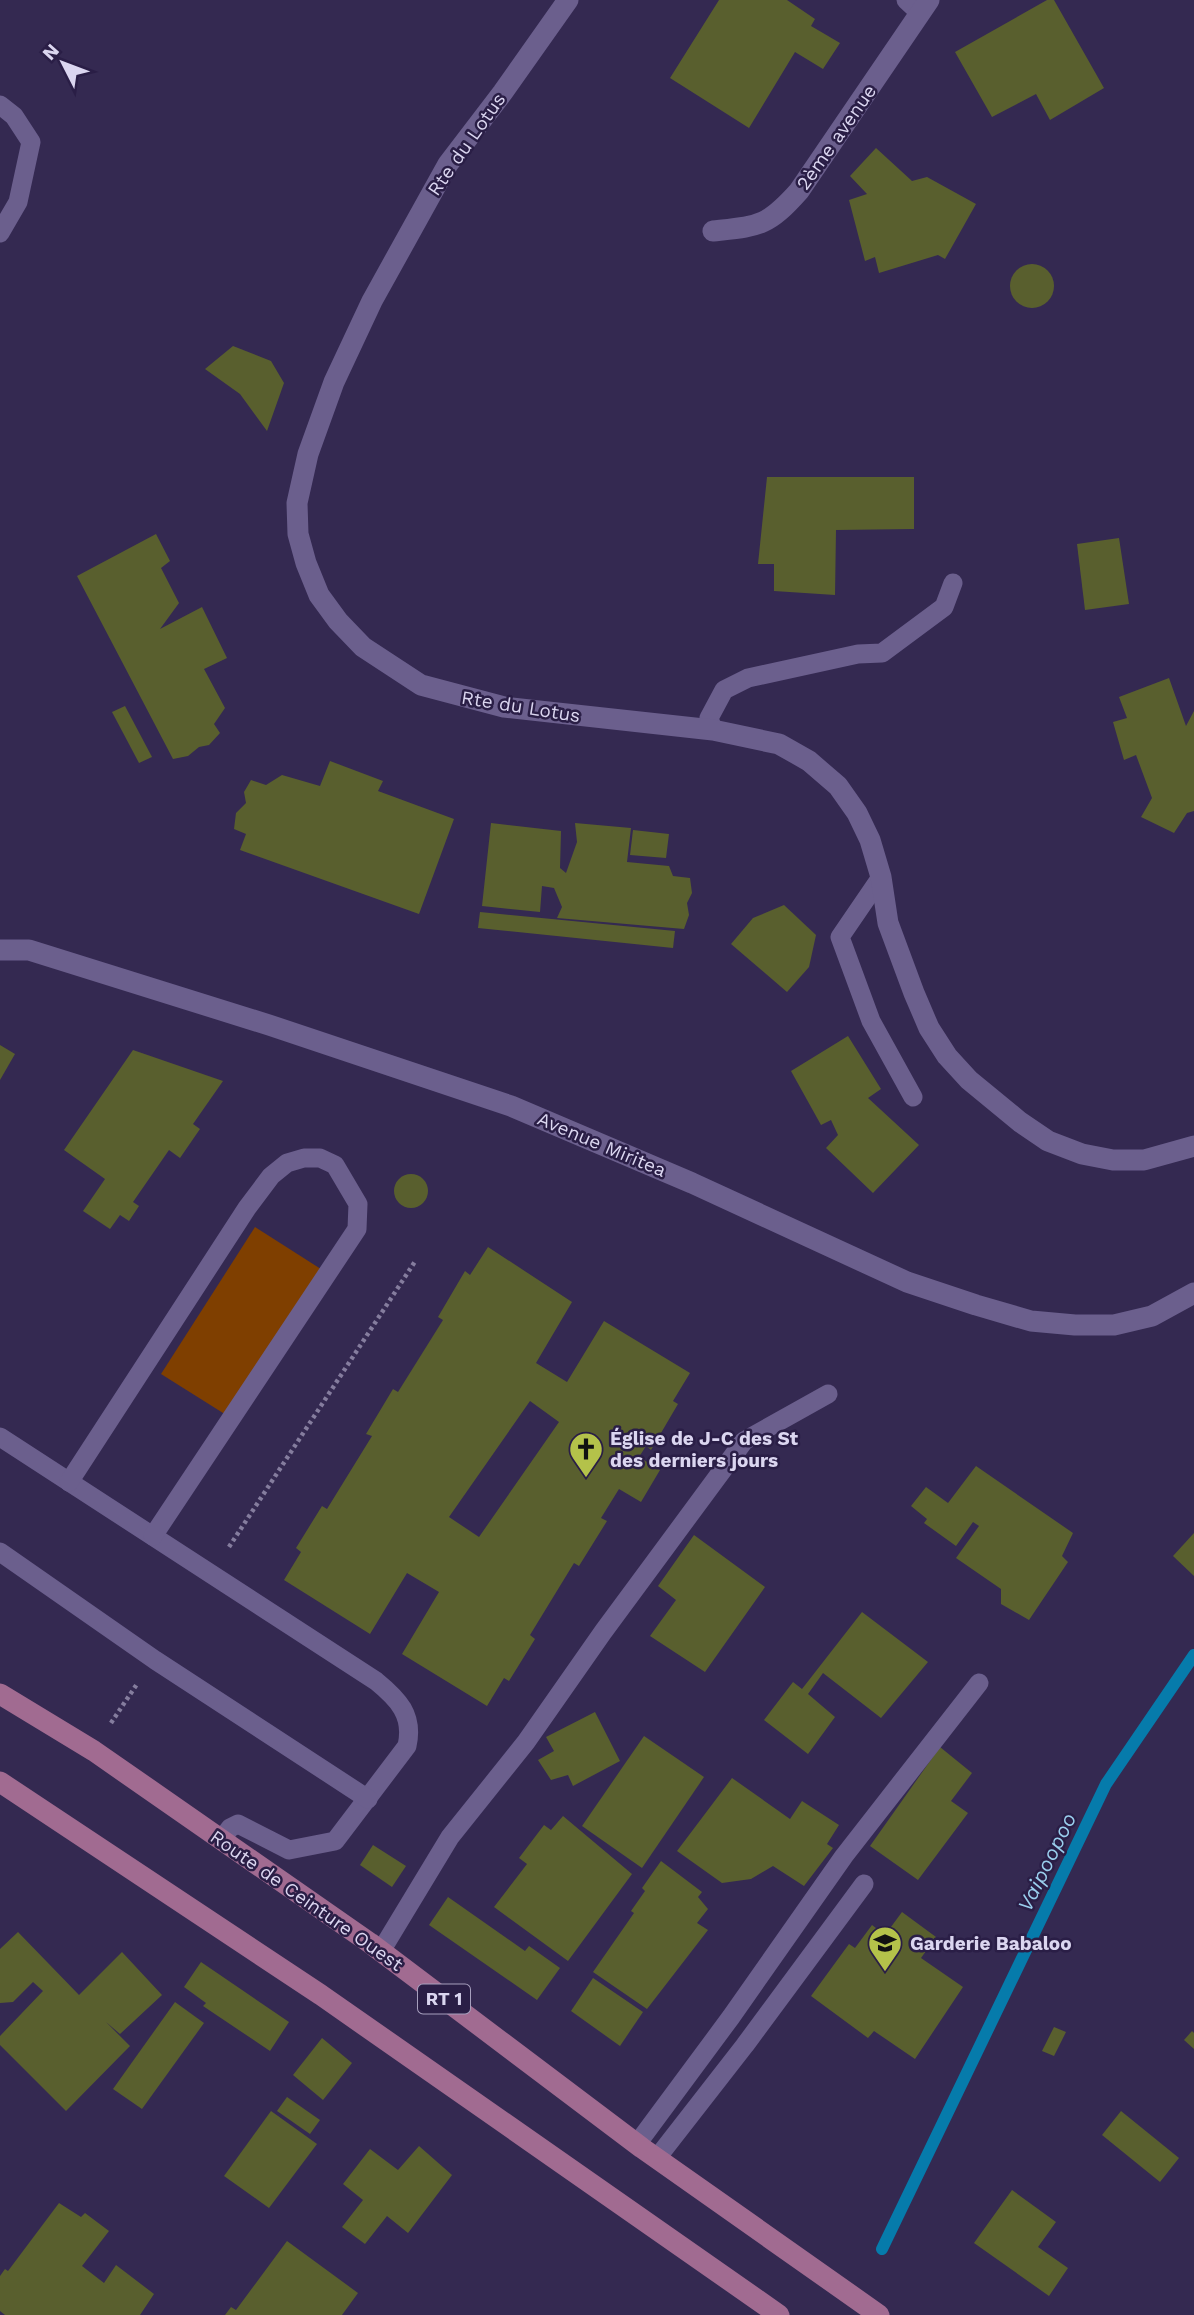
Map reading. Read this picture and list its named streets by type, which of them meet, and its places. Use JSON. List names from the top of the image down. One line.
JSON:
{"streets":{"main road":["2ème avenue","Rte du Lotus","Avenue Miritea","Route de Ceinture Ouest","RT 1"]},"water":["Vaipoopoo"],"places":{"church":["Église de J-C des St des derniers jours"],"school or university":["Garderie Babaloo"]},"north":"top left"}
